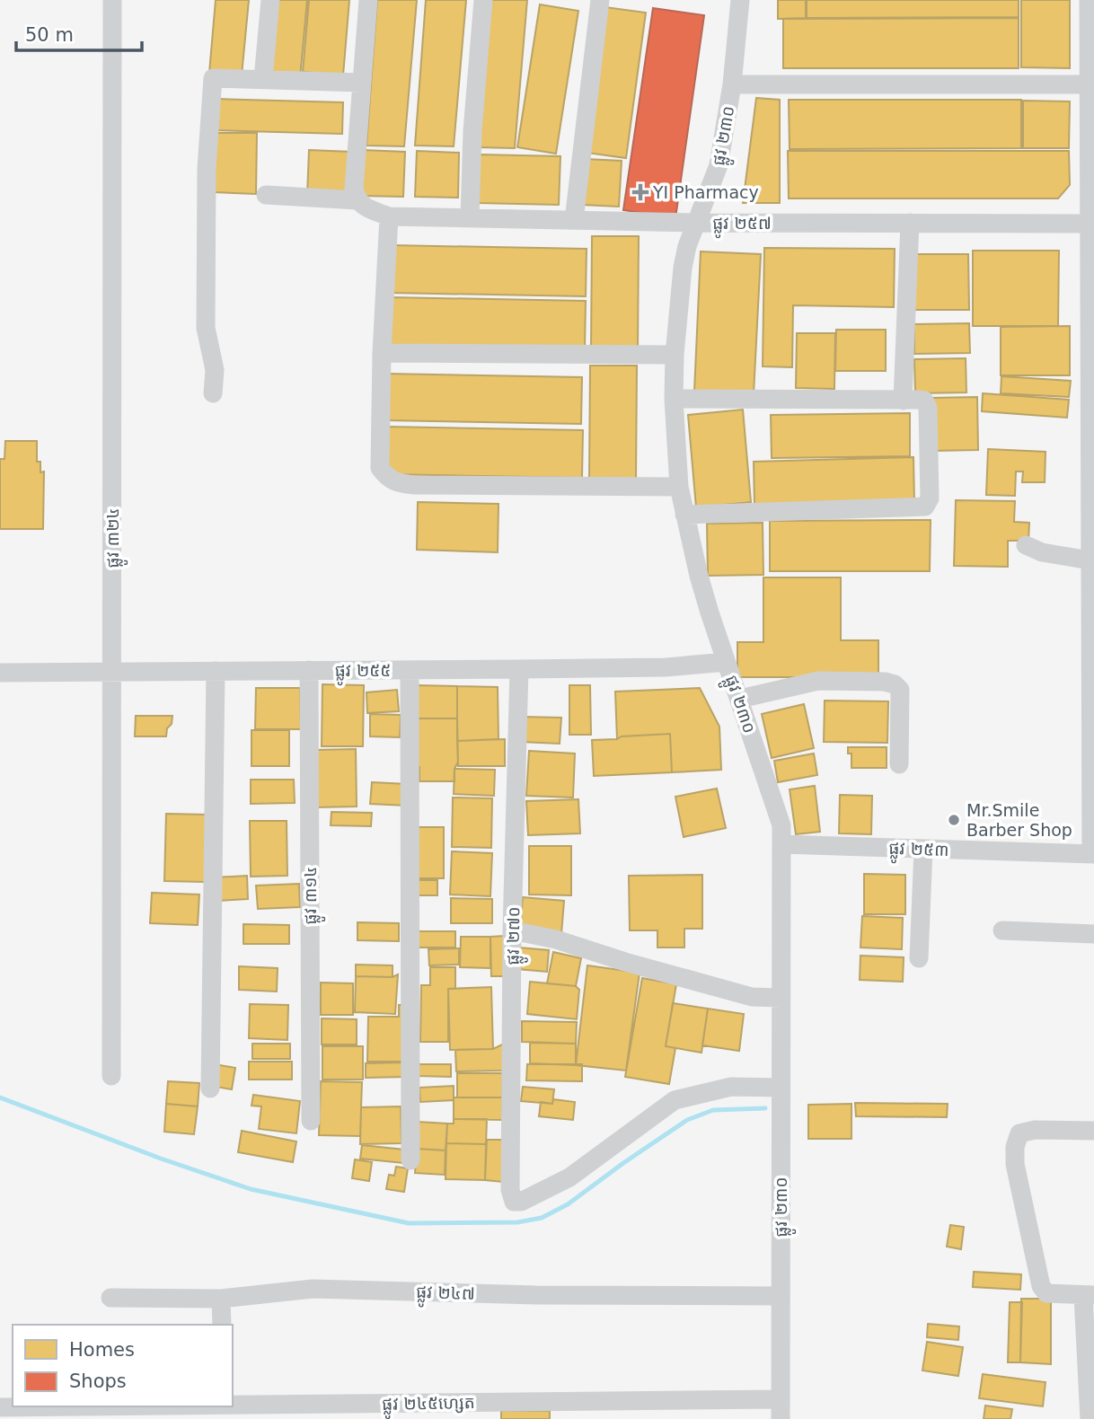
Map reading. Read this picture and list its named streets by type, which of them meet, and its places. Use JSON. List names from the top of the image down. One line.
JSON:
{"streets":{"street":["ផ្លូវ ២៣០","ផ្លូវ ២៥៧","ផ្លូវ ៣២៤","ផ្លូវ ២៥៥","ផ្លូវ ២៥៣","ផ្លូវ ៣១៤","ផ្លូវ ២៧០","ផ្លូវ ២៤៧","ផ្លូវ ២៤៥ហ្សេត"]},"crossings":[["ផ្លូវ ២៣០","ផ្លូវ ២៥៧"],["ផ្លូវ ២៣០","ផ្លូវ ២៥៥"],["ផ្លូវ ២៣០","ផ្លូវ ២៥៣"],["ផ្លូវ ២៣០","ផ្លូវ ២៧០"],["ផ្លូវ ២៣០","ផ្លូវ ២៤៧"],["ផ្លូវ ២៣០","ផ្លូវ ២៤៥ហ្សេត"],["ផ្លូវ ៣២៤","ផ្លូវ ២៥៥"],["ផ្លូវ ២៥៥","ផ្លូវ ៣១៤"],["ផ្លូវ ២៥៥","ផ្លូវ ២៧០"]],"places":{"health":["YI Pharmacy"],"other":["Mr.Smile Barber Shop"]},"legend":["Homes","Shops"],"scale_bar":"50 m"}
